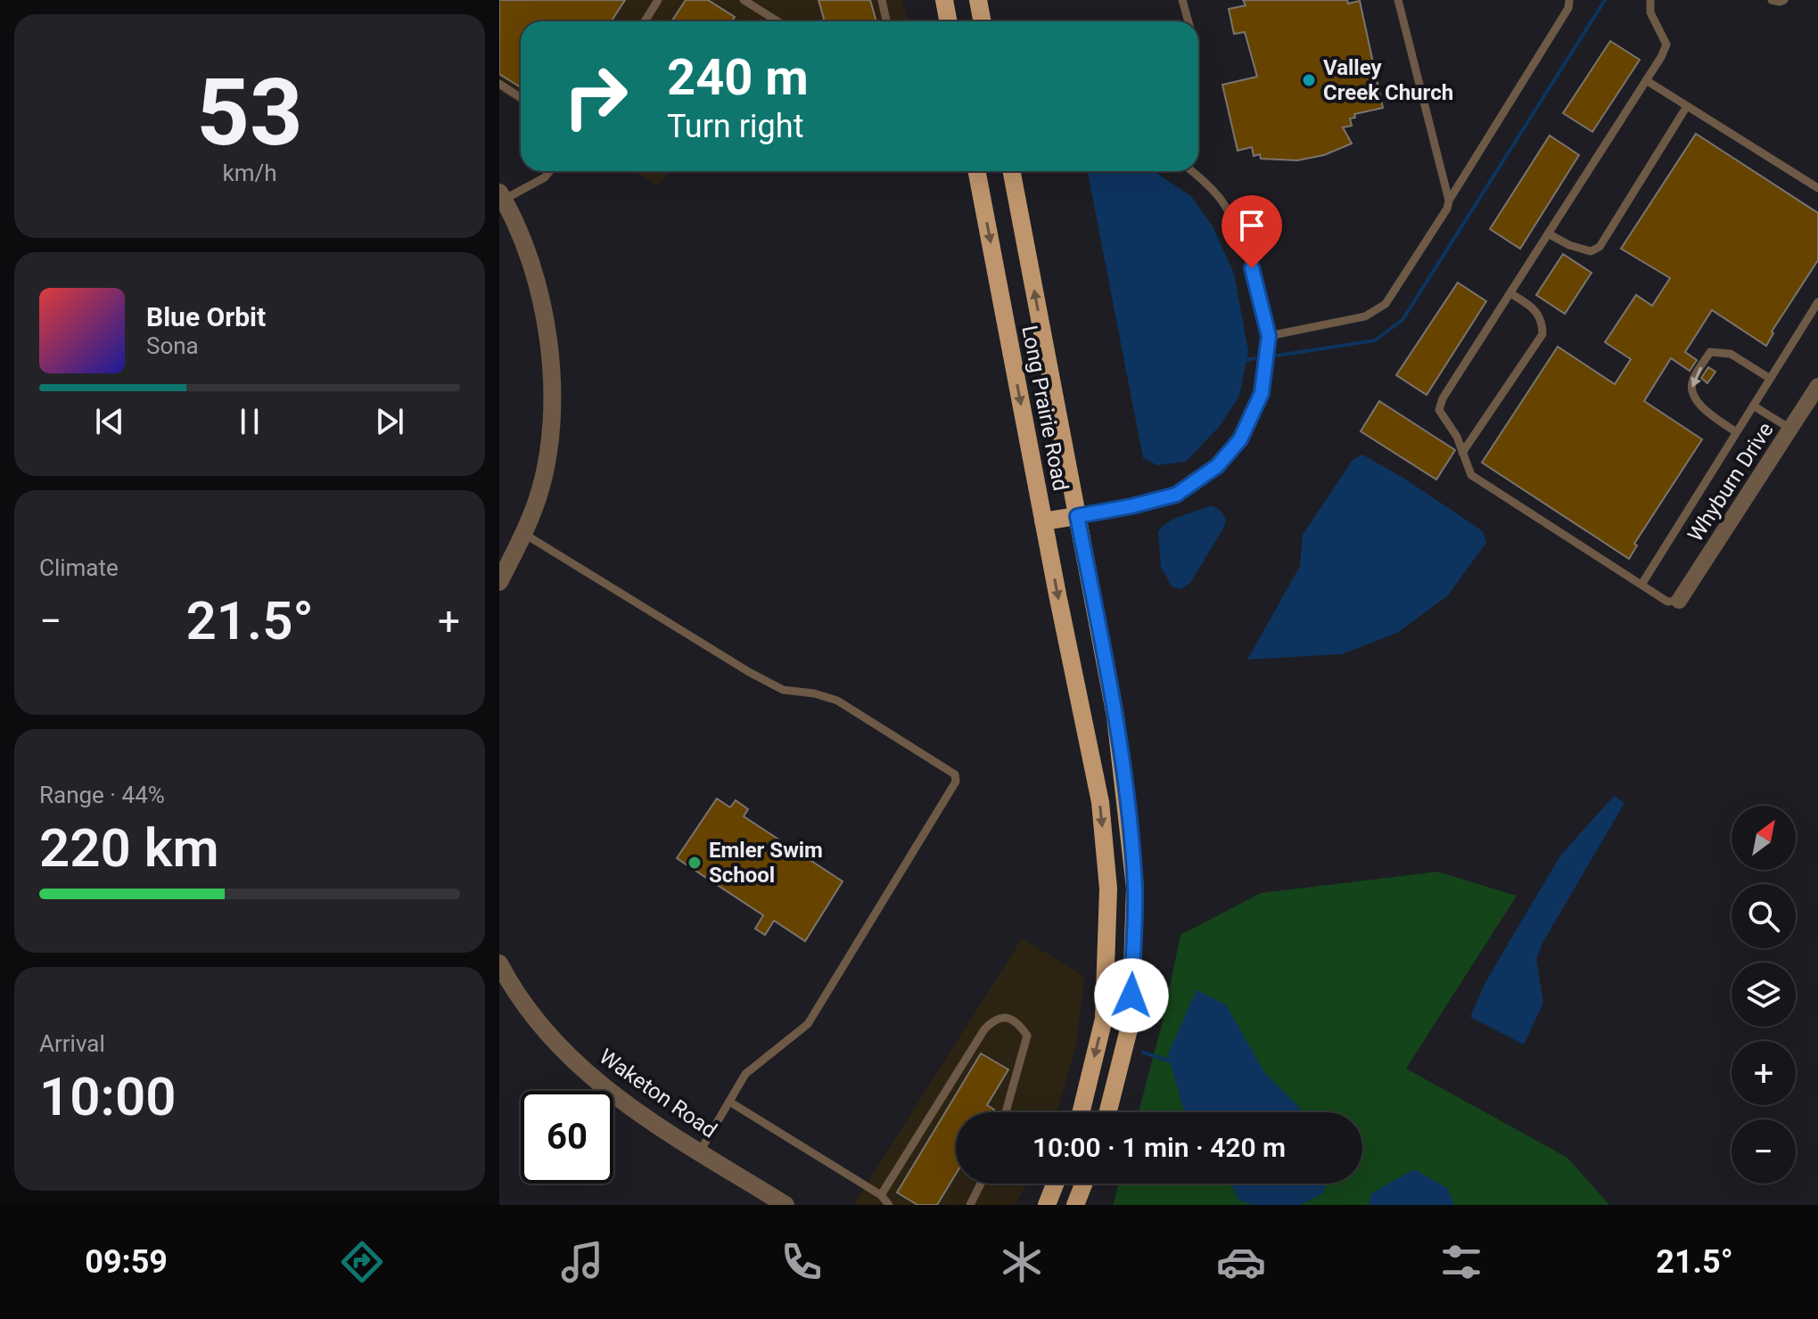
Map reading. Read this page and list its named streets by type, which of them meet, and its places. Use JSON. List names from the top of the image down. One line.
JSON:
{"streets":{"main road":["Long Prairie Road"],"street":["Whyburn Drive","Waketon Road"]},"places":["Valley Creek Church","Emler Swim School"],"north":"top right","page":{"tile":[["53","km/h"],"Climate",["Range · 44%","220 km"],["Arrival","10:00"]],"turn":["240 m","Turn right"],"song":["Blue Orbit","Sona"],"heat":["−","21.5°","+"],"map_buttons":["+","−"],"limit":"60","trip":"10:00 · 1 min · 420 m","tabs":["09:59","21.5°"]}}
